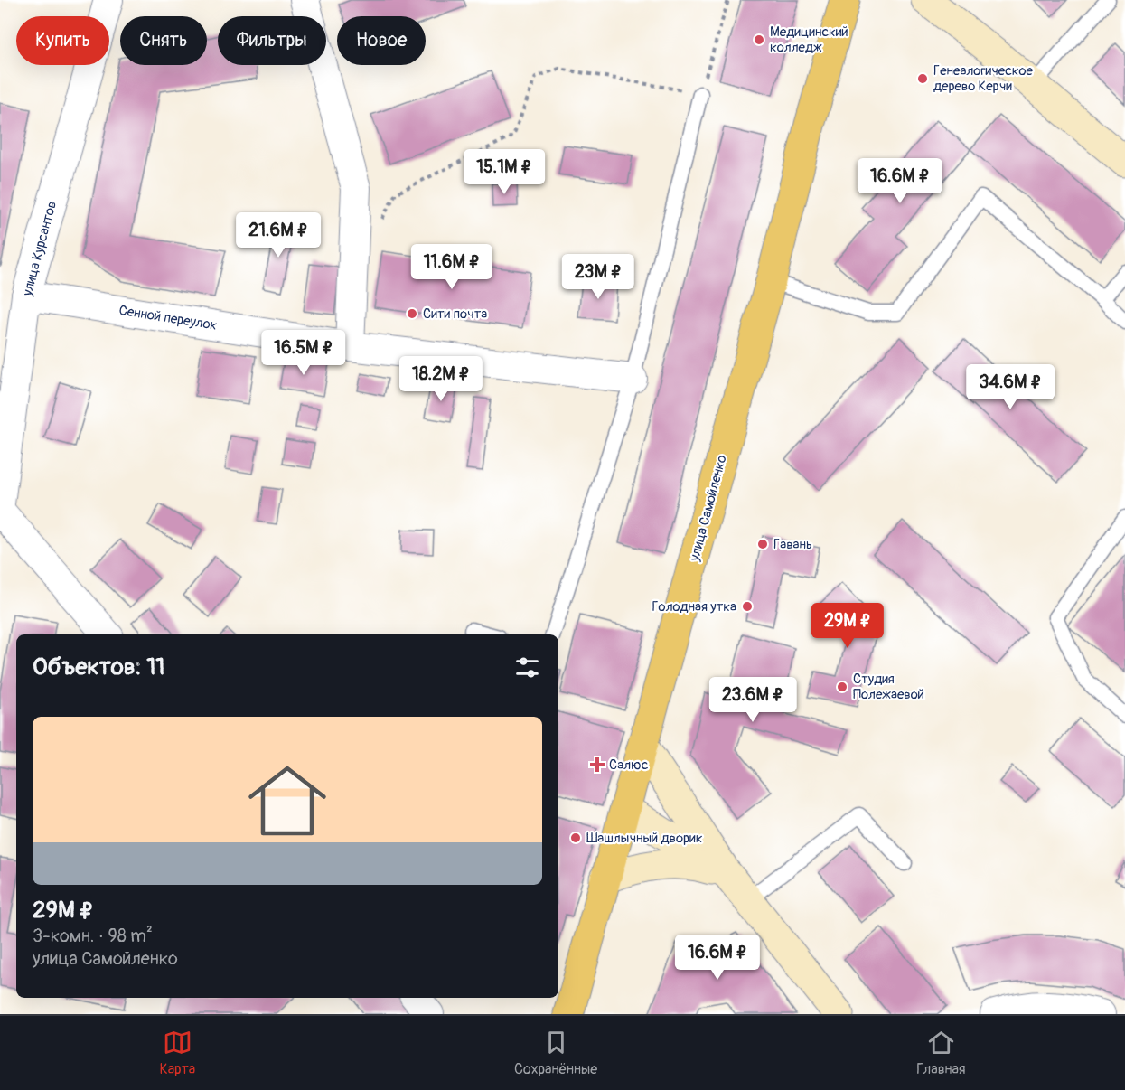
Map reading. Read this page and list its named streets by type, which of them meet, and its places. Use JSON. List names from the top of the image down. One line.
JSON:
{"streets":{"main road":["улица Самойленко"],"street":["улица Курсантов","Сенной переулок"]},"crossings":[["улица Курсантов","Сенной переулок"]],"places":{"other":["Медицинский колледж","Генеалогическое дерево Керчи","Сити почта","Гавань","Голодная утка","Студия Полежаевой","Шашлычный дворик"],"health":["Салюс"]},"page":{"chip":["Купить","Снять","Фильтры","Новое"],"price":["15.1M ₽","16.6M ₽","21.6M ₽","11.6M ₽","23M ₽","16.5M ₽","18.2M ₽","34.6M ₽","29M ₽","23.6M ₽","16.6M ₽"],"heading":"Объектов: 11","list":[{"name":"29M ₽","note":"3-комн. · 98 m² · улица Самойленко"}],"tabs":["Карта","Сохранённые","Главная"]}}
